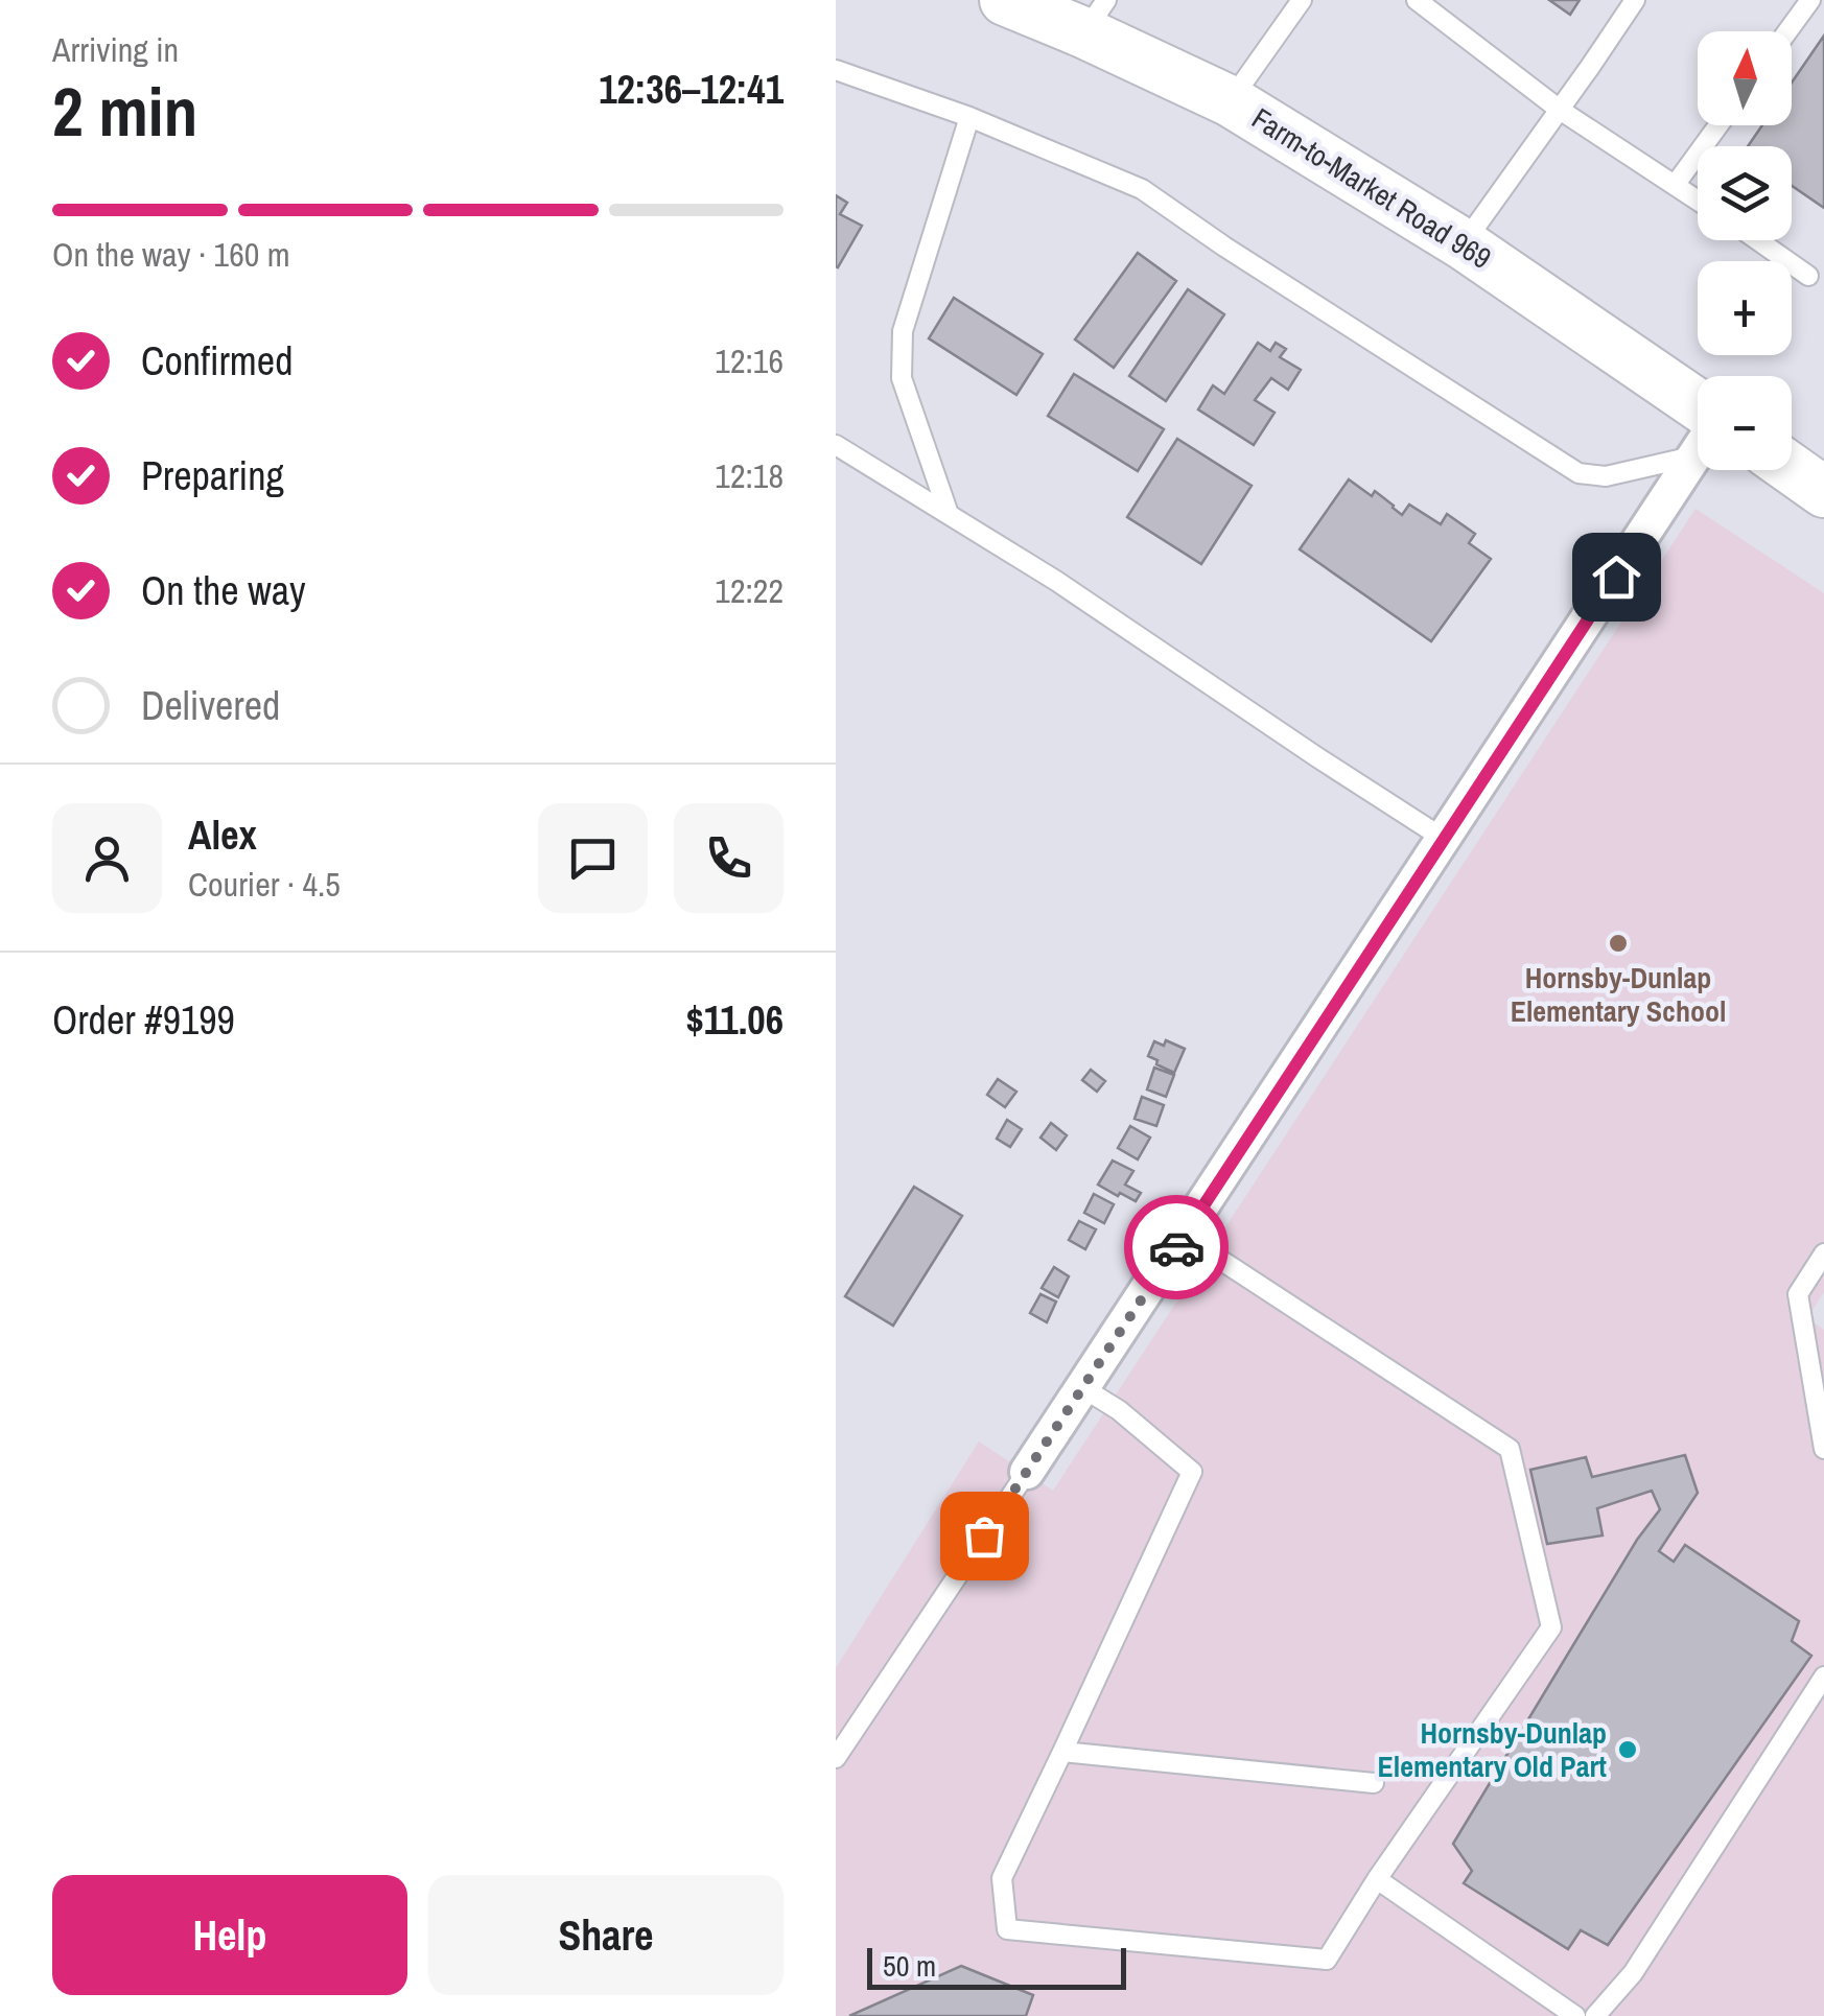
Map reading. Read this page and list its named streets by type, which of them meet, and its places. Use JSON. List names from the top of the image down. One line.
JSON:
{"streets":{"main road":["Farm-to-Market Road 969"]},"places":["Hornsby-Dunlap Elementary School","Hornsby-Dunlap Elementary Old Part"],"scale_bar":"50 m","north":"top","page":{"heading":["2 min","Arriving in","12:36–12:41"],"panel":["Alex","Courier · 4.5","Order #9199","$11.06"],"map_buttons":["+","−"],"bar":"On the way · 160 m","list":[["Confirmed","12:16"],["Preparing","12:18"],["On the way","12:22"],"Delivered"],"buttons":["Help","Share"],"scale":"50 m"}}
